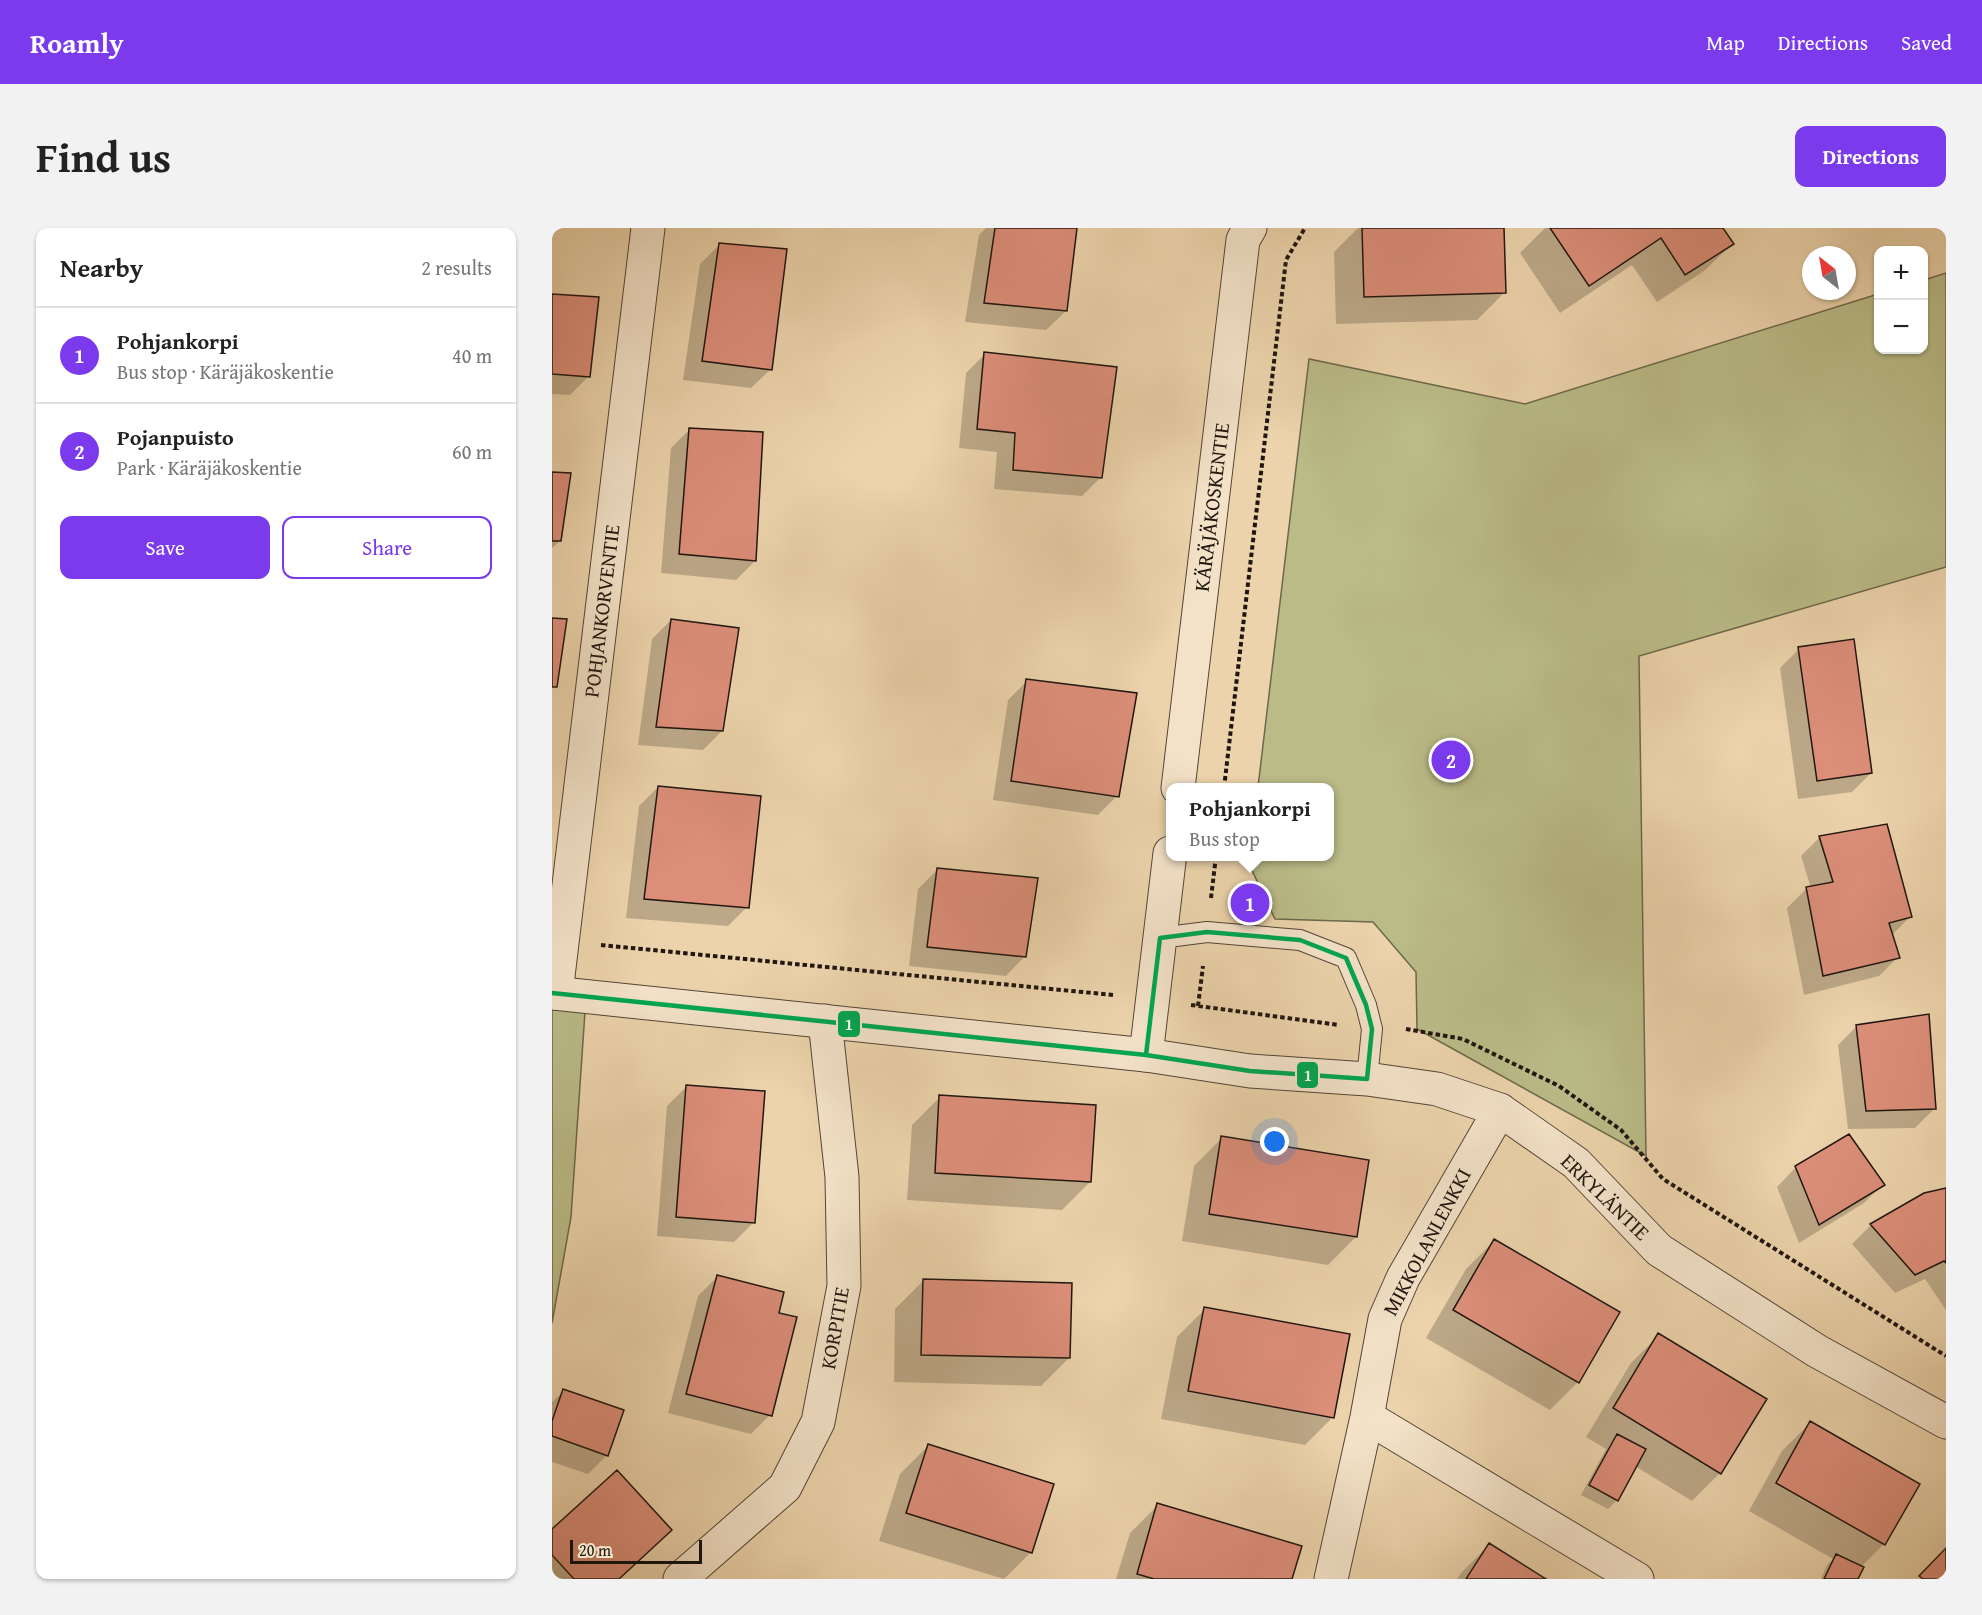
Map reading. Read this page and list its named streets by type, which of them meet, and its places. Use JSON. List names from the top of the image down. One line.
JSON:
{"streets":{"street":["KÄRÄJÄKOSKENTIE","POHJANKORVENTIE","ERKYLÄNTIE","MIKKOLANLENKKI","KORPITIE"]},"crossings":[["POHJANKORVENTIE","ERKYLÄNTIE"],["ERKYLÄNTIE","MIKKOLANLENKKI"],["ERKYLÄNTIE","KORPITIE"]],"lines":["transit line 1"],"scale_bar":"20 m","north":"top left","page":{"header":"Roamly","nav":["Map","Directions","Saved"],"title":"Find us","buttons":["Directions",["Save","Share"]],"heading":["Nearby","2 results"],"map_buttons":["+","−"],"list":[{"mark":"1","name":"Pohjankorpi","note":"Bus stop · Käräjäkoskentie","value":"40 m"},{"mark":"2","name":"Pojanpuisto","note":"Park · Käräjäkoskentie","value":"60 m"}],"pins":["2","1"],"popup":["Pohjankorpi","Bus stop"],"scale":"20 m"}}
